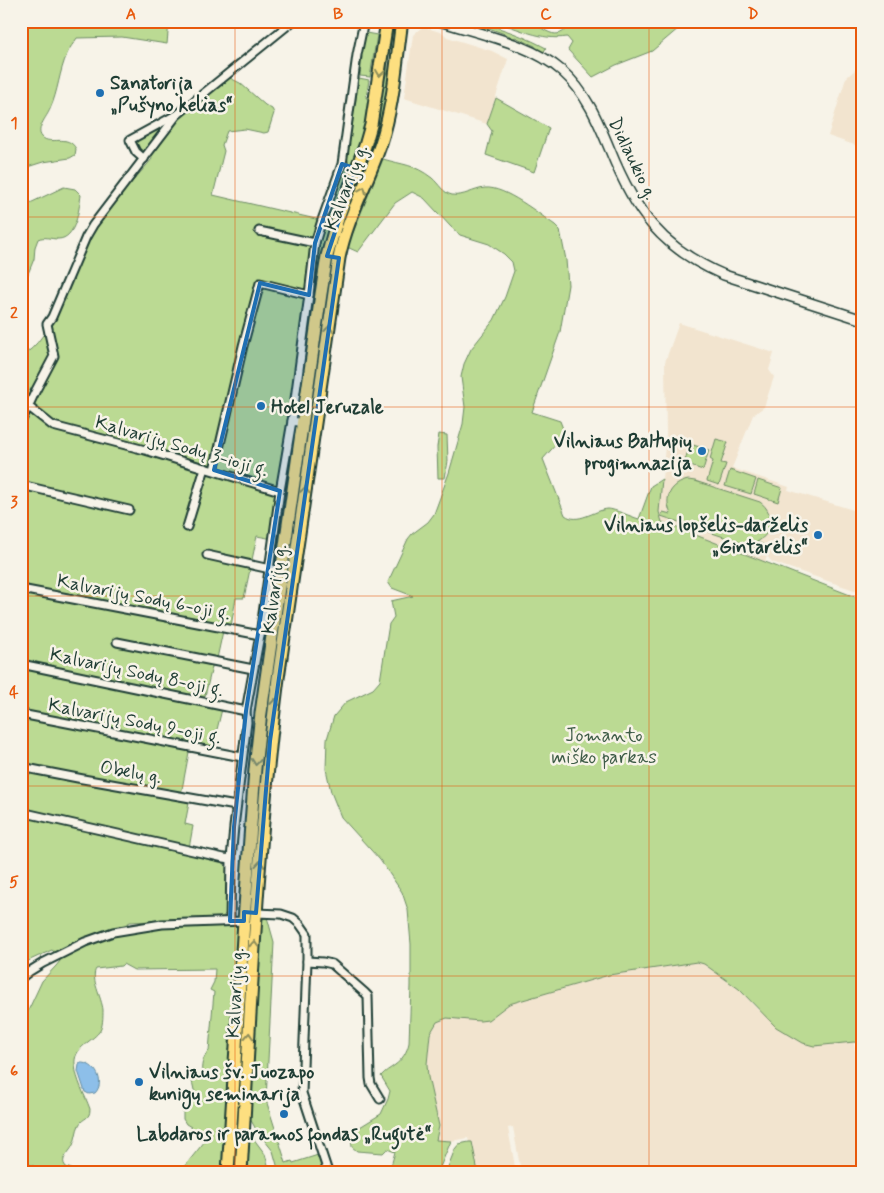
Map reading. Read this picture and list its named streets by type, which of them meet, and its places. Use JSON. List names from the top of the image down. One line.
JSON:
{"streets":{"main road":["Kalvarijų g."],"street":["Didlaukio g.","Kalvarijų Sodų 3-ioji g.","Kalvarijų Sodų 6-oji g.","Kalvarijų Sodų 8-oji g.","Kalvarijų Sodų 9-oji g.","Obelų g."]},"crossings":[["Kalvarijų g.","Kalvarijų Sodų 3-ioji g."]],"parks":["Jomanto miško parkas"],"places":["Sanatorija „Pušyno kelias“","Hotel Jeruzale","Vilniaus Baltupių progimnazija","Vilniaus lopšelis-darželis „Gintarėlis“","Vilniaus šv. Juozapo kunigų seminarija","Labdaros ir paramos fondas „Rugutė“"],"grid":{"columns":["A","B","C","D"],"rows":["1","2","3","4","5","6"]}}
